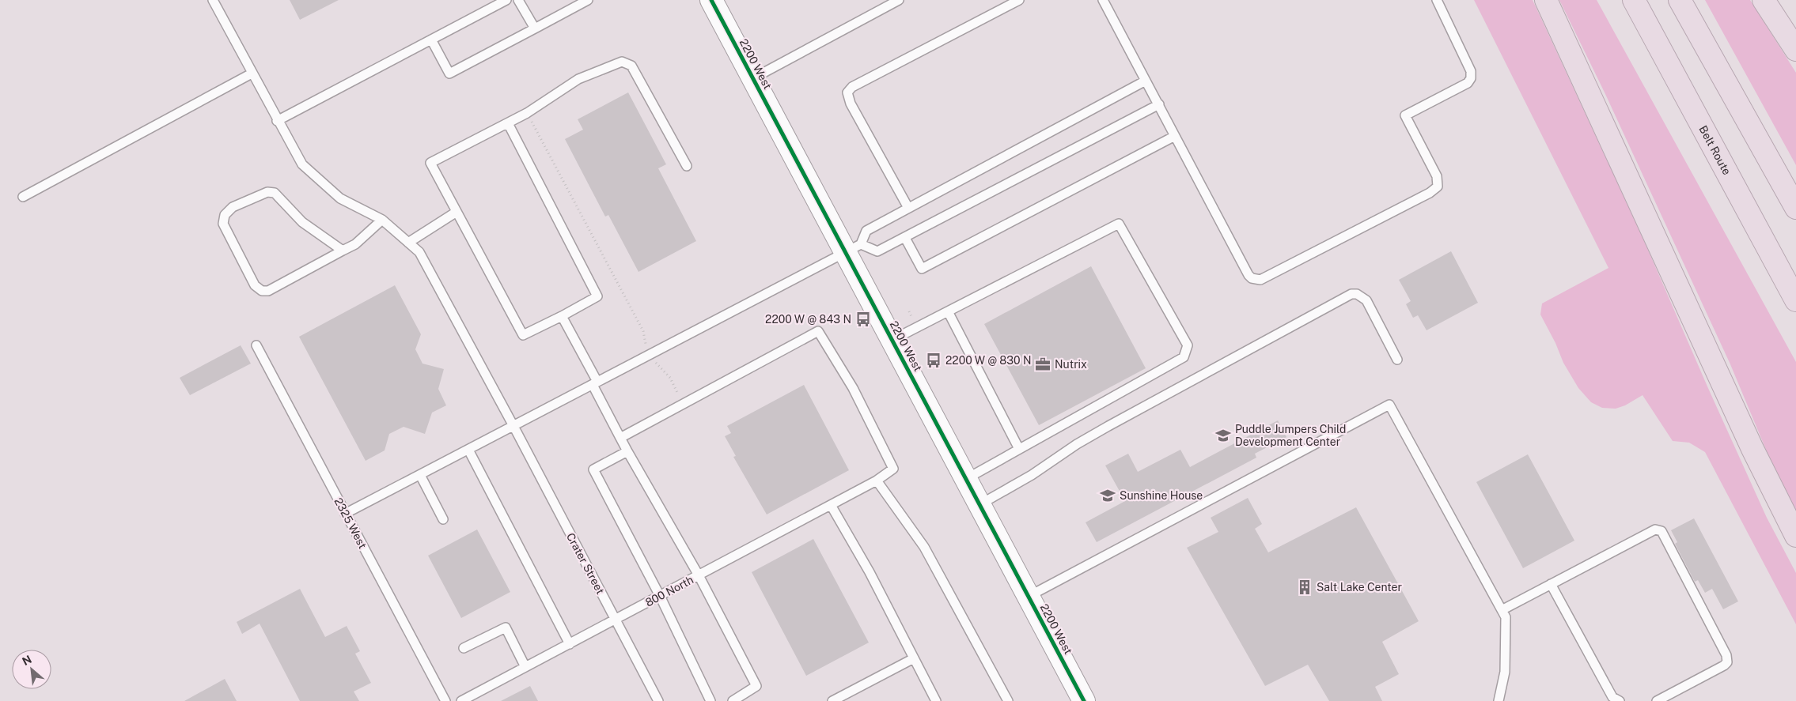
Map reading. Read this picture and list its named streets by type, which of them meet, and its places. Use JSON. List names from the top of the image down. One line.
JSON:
{"streets":{"highway":["Belt Route"],"street":["2200 West"],"lane":["2325 West","Crater Street","800 North"]},"crossings":[["Crater Street","800 North"]],"places":{"bus stop":["2200 W @ 843 N","2200 W @ 830 N"],"office":["Nutrix"],"school or university":["Puddle Jumpers Child Development Center","Sunshine House"],"building":["Salt Lake Center"]},"north":"top left"}
